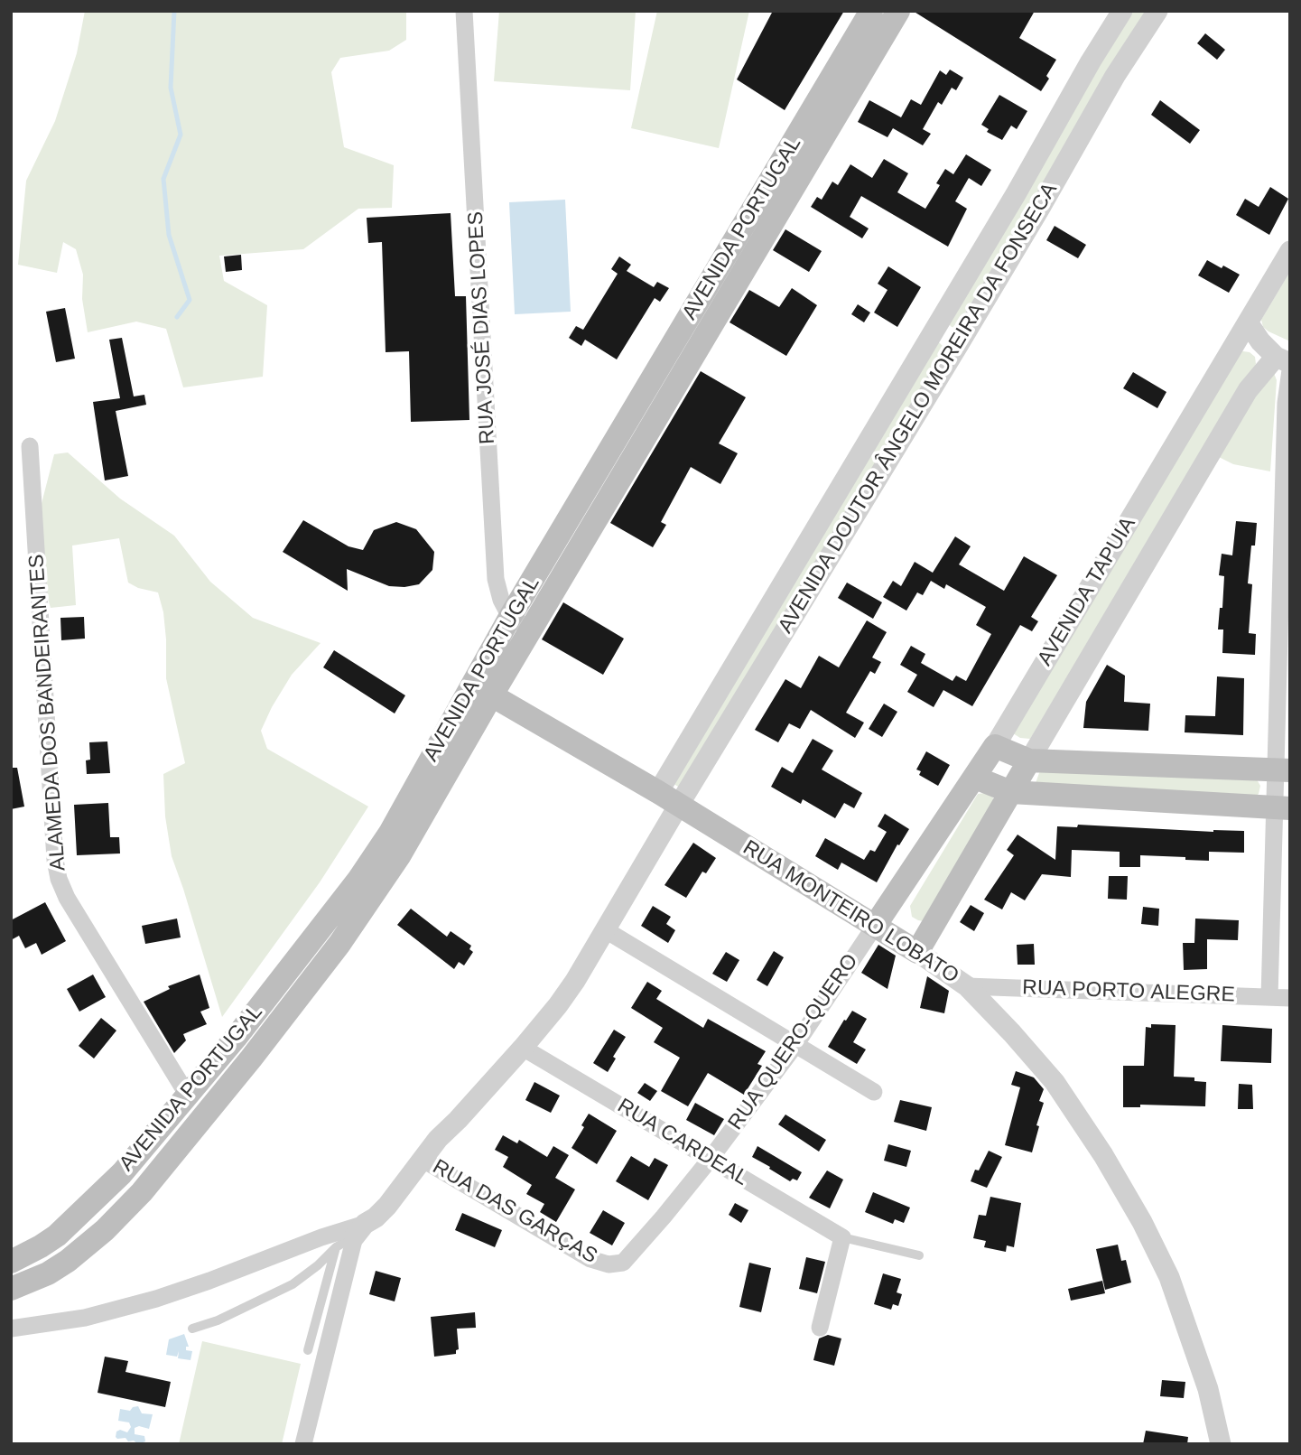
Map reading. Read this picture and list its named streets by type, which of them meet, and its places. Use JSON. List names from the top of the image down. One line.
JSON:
{"streets":{"main road":["AVENIDA PORTUGAL","AVENIDA TAPUIA","RUA MONTEIRO LOBATO"],"street":["RUA JOSÉ DIAS LOPES","AVENIDA DOUTOR ÂNGELO MOREIRA DA FONSECA","ALAMEDA DOS BANDEIRANTES","RUA PORTO ALEGRE","RUA QUERO-QUERO","RUA CARDEAL","RUA DAS GARÇAS"]},"crossings":[["AVENIDA PORTUGAL","RUA JOSÉ DIAS LOPES"],["AVENIDA PORTUGAL","ALAMEDA DOS BANDEIRANTES"],["AVENIDA PORTUGAL","RUA MONTEIRO LOBATO"],["AVENIDA DOUTOR ÂNGELO MOREIRA DA FONSECA","RUA MONTEIRO LOBATO"],["AVENIDA DOUTOR ÂNGELO MOREIRA DA FONSECA","RUA CARDEAL"],["AVENIDA DOUTOR ÂNGELO MOREIRA DA FONSECA","RUA DAS GARÇAS"],["AVENIDA TAPUIA","RUA MONTEIRO LOBATO"],["AVENIDA TAPUIA","RUA QUERO-QUERO"],["RUA MONTEIRO LOBATO","RUA PORTO ALEGRE"],["RUA MONTEIRO LOBATO","RUA QUERO-QUERO"],["RUA QUERO-QUERO","RUA CARDEAL"],["RUA QUERO-QUERO","RUA DAS GARÇAS"]]}
